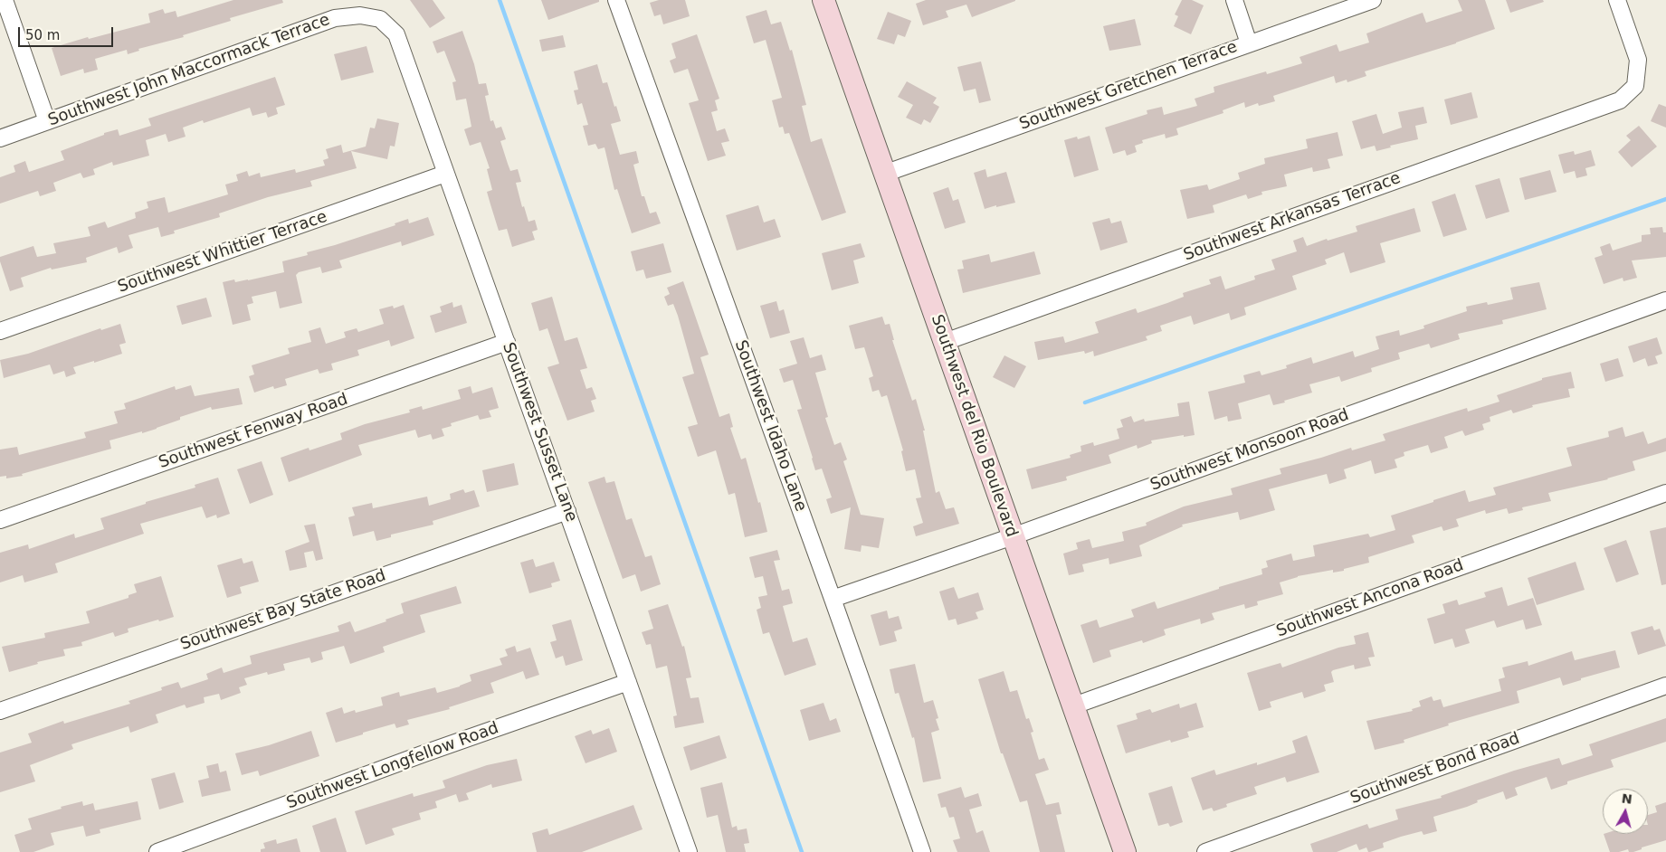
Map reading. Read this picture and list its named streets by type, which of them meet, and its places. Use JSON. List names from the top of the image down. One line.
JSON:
{"streets":{"street":["Southwest John Maccormack Terrace","Southwest Gretchen Terrace","Southwest Arkansas Terrace","Southwest Whittier Terrace","Southwest Idaho Lane","Southwest del Rio Boulevard","Southwest Fenway Road","Southwest Susset Lane","Southwest Monsoon Road","Southwest Ancona Road","Southwest Bay State Road","Southwest Longfellow Road","Southwest Bond Road"]},"crossings":[["Southwest John Maccormack Terrace","Southwest Susset Lane"],["Southwest Gretchen Terrace","Southwest del Rio Boulevard"],["Southwest Arkansas Terrace","Southwest del Rio Boulevard"],["Southwest Whittier Terrace","Southwest Susset Lane"],["Southwest Idaho Lane","Southwest Monsoon Road"],["Southwest del Rio Boulevard","Southwest Monsoon Road"],["Southwest del Rio Boulevard","Southwest Ancona Road"],["Southwest Fenway Road","Southwest Susset Lane"],["Southwest Susset Lane","Southwest Bay State Road"],["Southwest Susset Lane","Southwest Longfellow Road"]],"scale_bar":"50 m","north":"top"}
